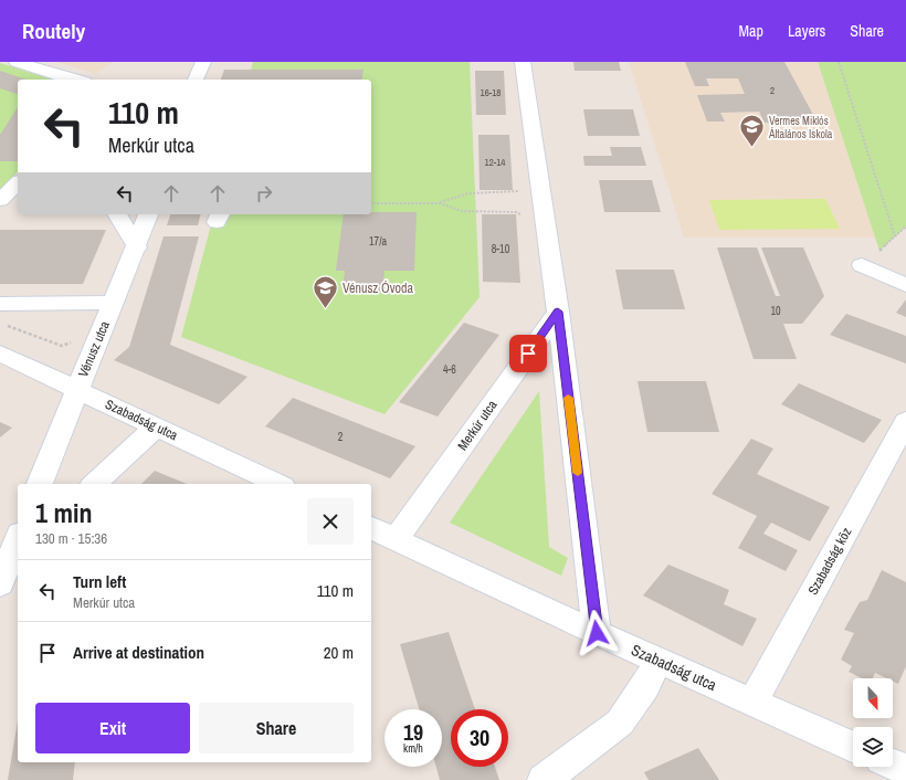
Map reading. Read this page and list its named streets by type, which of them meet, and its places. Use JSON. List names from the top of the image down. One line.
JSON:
{"streets":{"street":["Vénusz utca","Szabadság utca","Merkúr utca","Szabadság köz"]},"crossings":[["Vénusz utca","Szabadság utca"],["Szabadság utca","Merkúr utca"],["Szabadság utca","Szabadság köz"]],"places":{"school or university":["Vermes Miklós Általános Iskola","Vénusz Óvoda"]},"house_numbers":["2","16-18","12-14","17/a","8-10","10","4-6","2"],"north":"bottom","page":{"header":"Routely","nav":["Map","Layers","Share"],"turn":["110 m","Merkúr utca"],"heading":["1 min","130 m · 15:36"],"list":[{"name":"Turn left","note":"Merkúr utca","value":"110 m"},{"name":"Arrive at destination","value":"20 m"}],"buttons":["Exit","Share"],"speed":"19 km/h","limit":"30"}}
